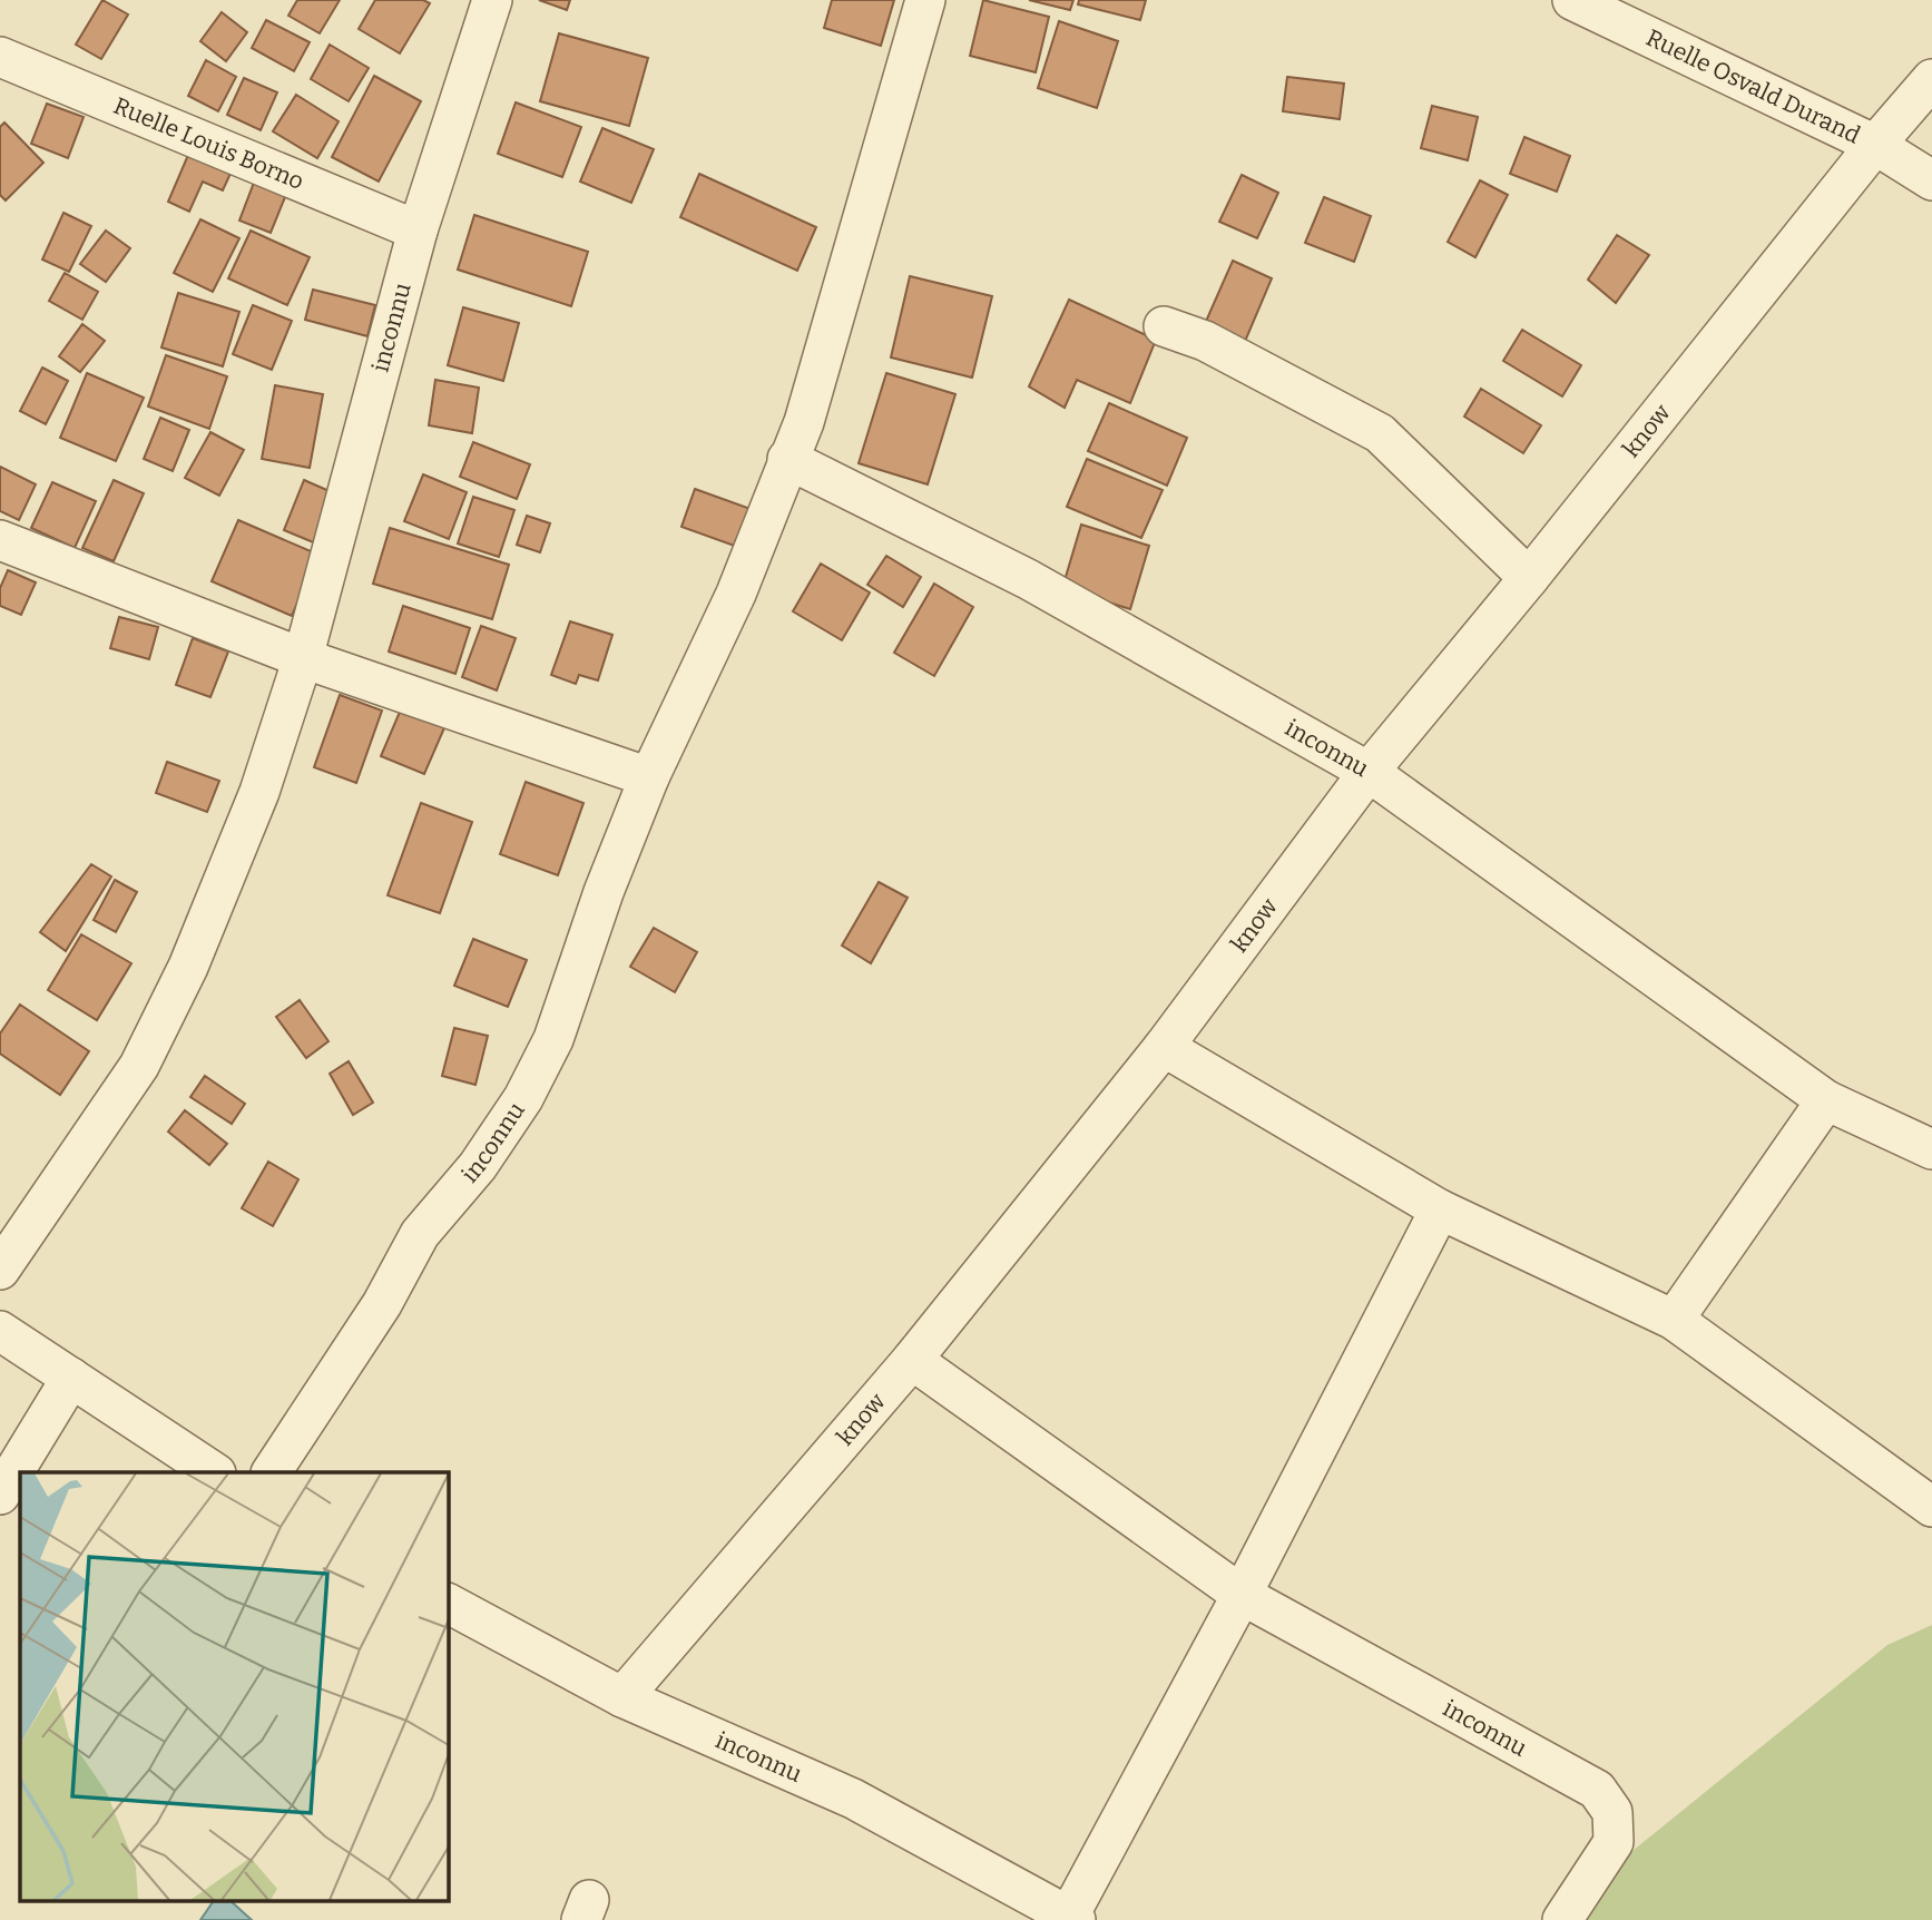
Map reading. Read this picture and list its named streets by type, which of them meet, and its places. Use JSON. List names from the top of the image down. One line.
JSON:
{"streets":{"street":["Ruelle Osvald Durand","Ruelle Louis Borno","inconnu","know"]},"crossings":[["Ruelle Osvald Durand","know"],["Ruelle Louis Borno","inconnu"],["inconnu","know"]]}
